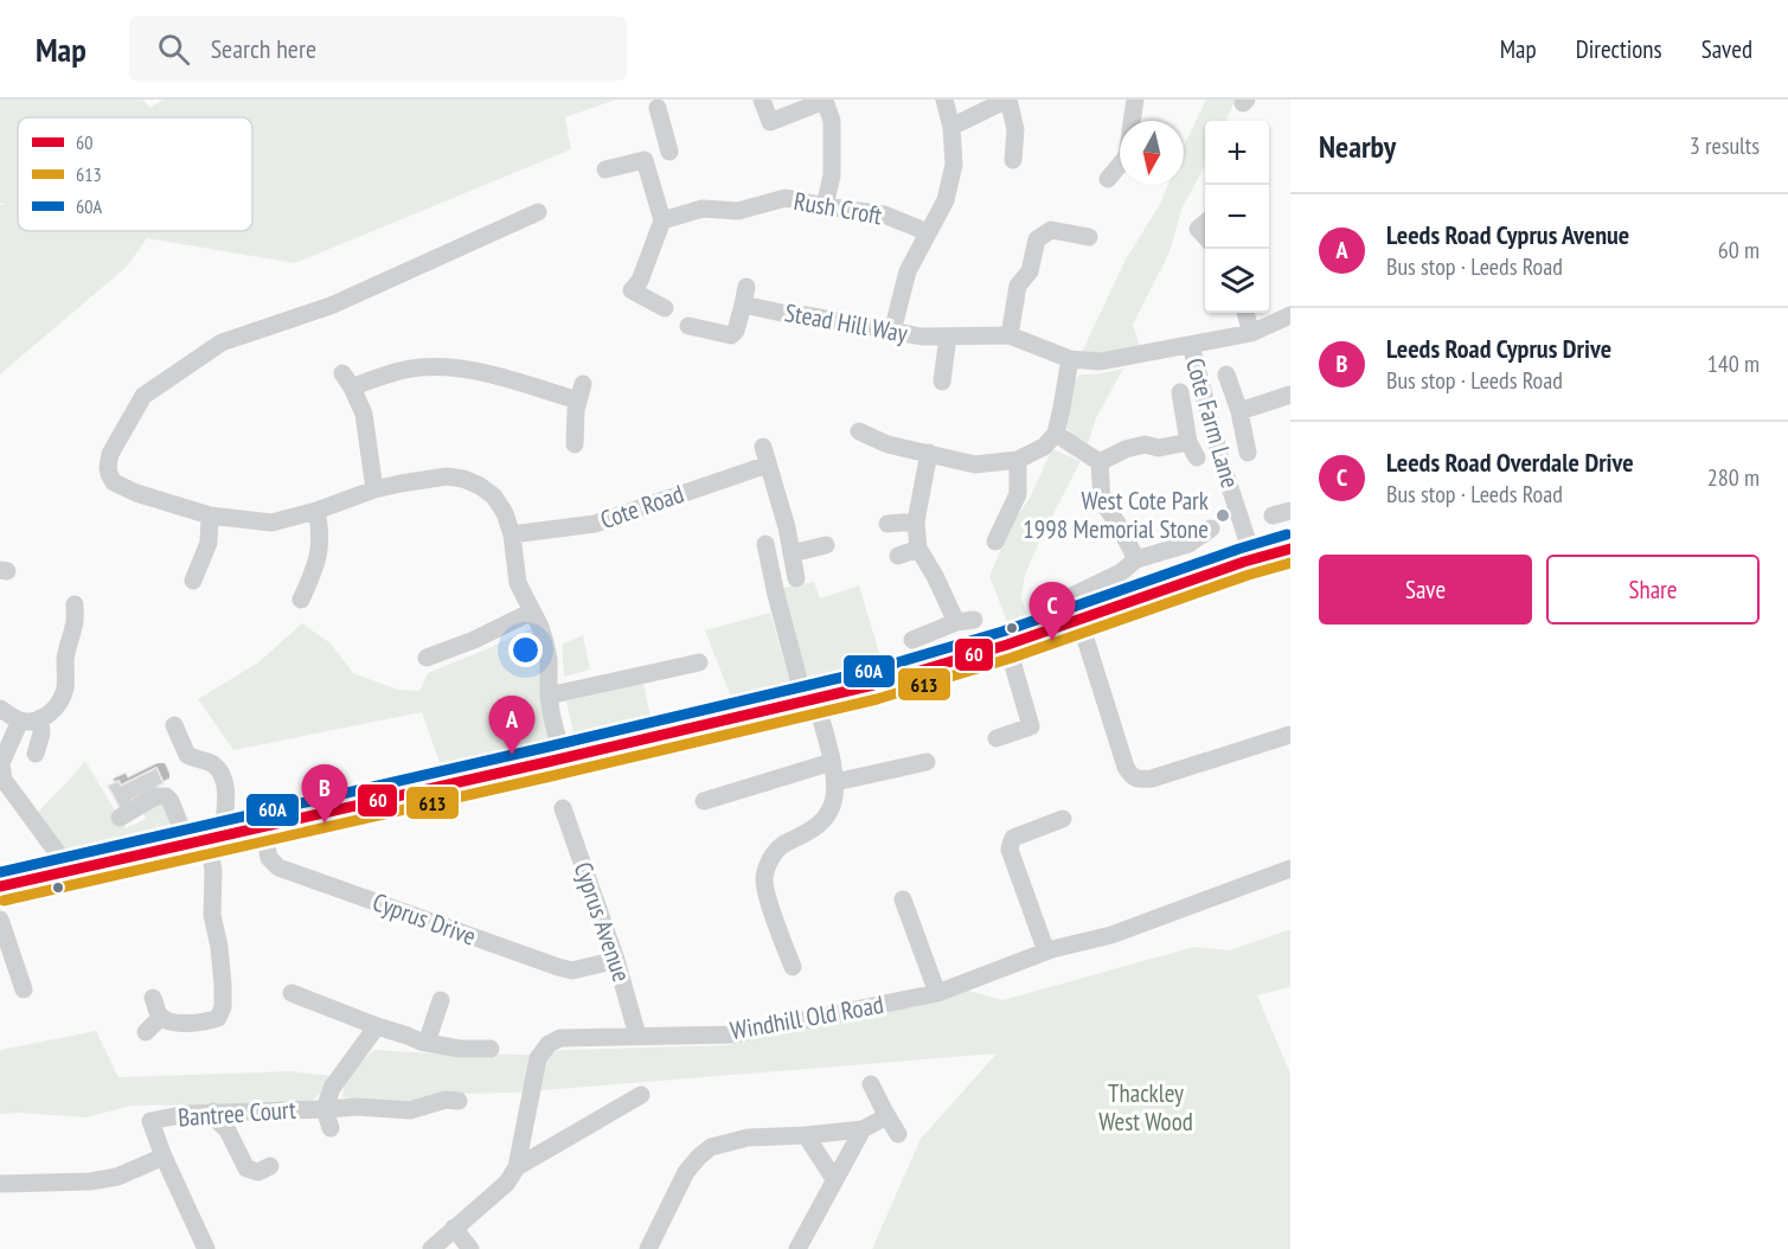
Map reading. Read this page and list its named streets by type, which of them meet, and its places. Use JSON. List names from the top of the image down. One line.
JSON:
{"streets":{"street":["Rush Croft","Stead Hill Way","Cote Farm Lane","Cote Road","Cyprus Drive","Cyprus Avenue","Windhill Old Road","Bantree Court"]},"crossings":[["Stead Hill Way","Cote Farm Lane"],["Cyprus Drive","Cyprus Avenue"],["Cyprus Avenue","Windhill Old Road"]],"parks":["Thackley West Wood"],"places":["West Cote Park 1998 Memorial Stone"],"lines":["transit line 60A","transit line 60","transit line 613"],"legend":["60","613","60A"],"north":"bottom","page":{"header":"Map","search":"Search here","nav":["Map","Directions","Saved"],"heading":["Nearby","3 results"],"map_buttons":["+","−"],"list":[{"mark":"A","name":"Leeds Road Cyprus Avenue","note":"Bus stop · Leeds Road","value":"60 m"},{"mark":"B","name":"Leeds Road Cyprus Drive","note":"Bus stop · Leeds Road","value":"140 m"},{"mark":"C","name":"Leeds Road Overdale Drive","note":"Bus stop · Leeds Road","value":"280 m"}],"buttons":["Save","Share"],"pins":["C","A","B"]}}
